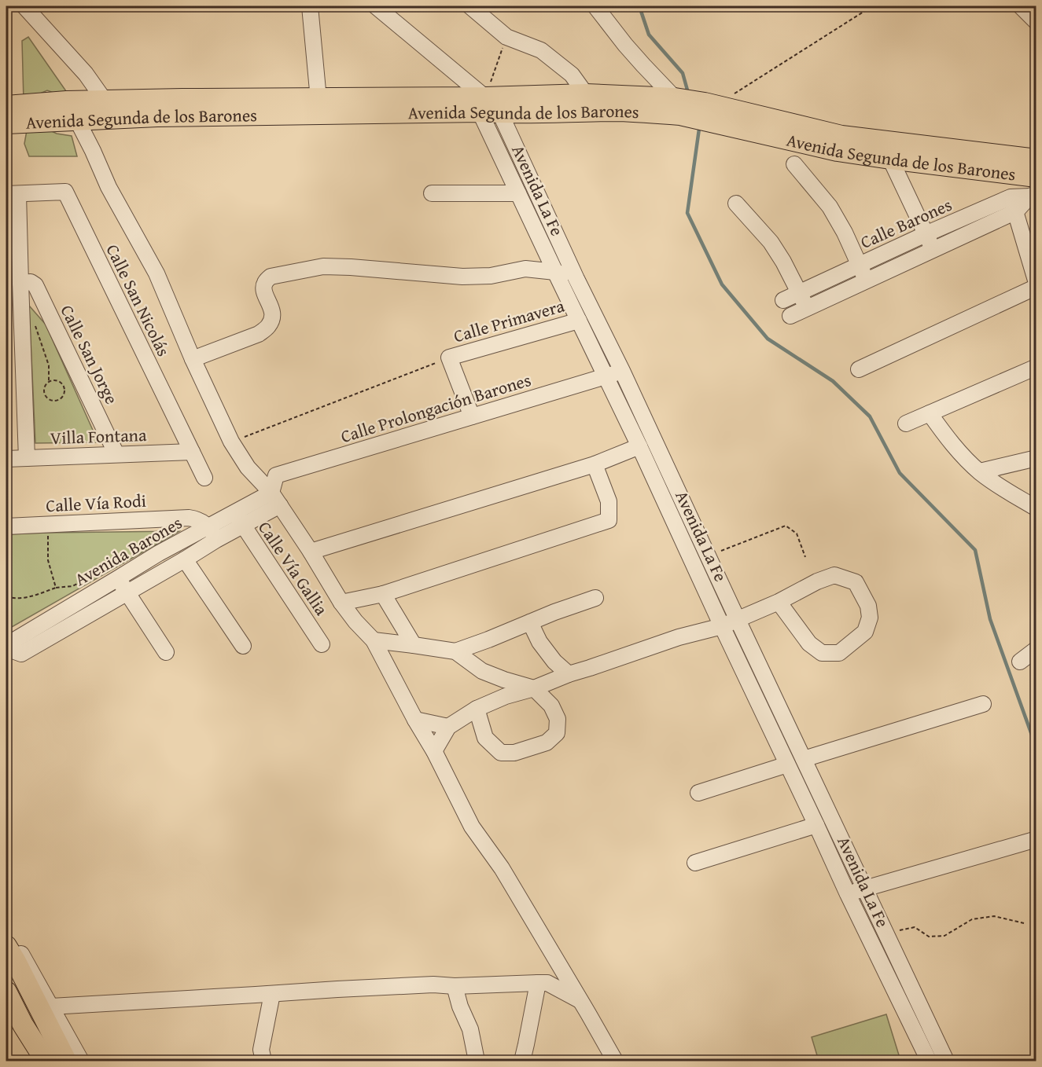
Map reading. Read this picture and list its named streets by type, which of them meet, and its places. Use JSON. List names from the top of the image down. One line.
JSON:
{"streets":{"main road":["Avenida Segunda de los Barones"],"street":["Avenida La Fe","Calle Barones","Calle San Nicolás","Calle Primavera","Calle San Jorge","Calle Prolongación Barones","Villa Fontana","Calle Vía Rodi","Avenida Barones","Calle Vía Gallia"]},"crossings":[["Avenida Segunda de los Barones","Avenida La Fe"],["Avenida La Fe","Calle Primavera"],["Avenida La Fe","Calle Prolongación Barones"],["Calle San Nicolás","Villa Fontana"],["Calle San Jorge","Villa Fontana"],["Calle Prolongación Barones","Avenida Barones"],["Calle Vía Rodi","Avenida Barones"],["Avenida Barones","Calle Vía Gallia"]]}
